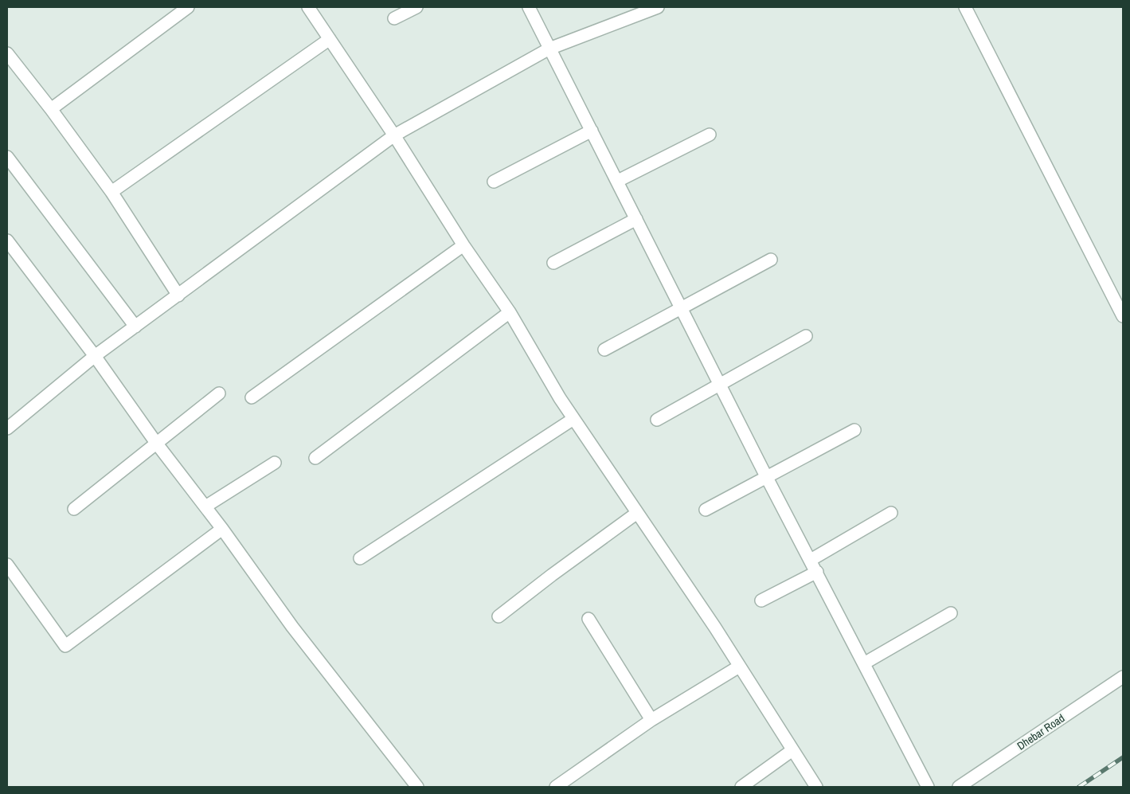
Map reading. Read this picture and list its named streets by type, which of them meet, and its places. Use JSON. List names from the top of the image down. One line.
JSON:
{"streets":{"street":["Dhebar Road"]}}
